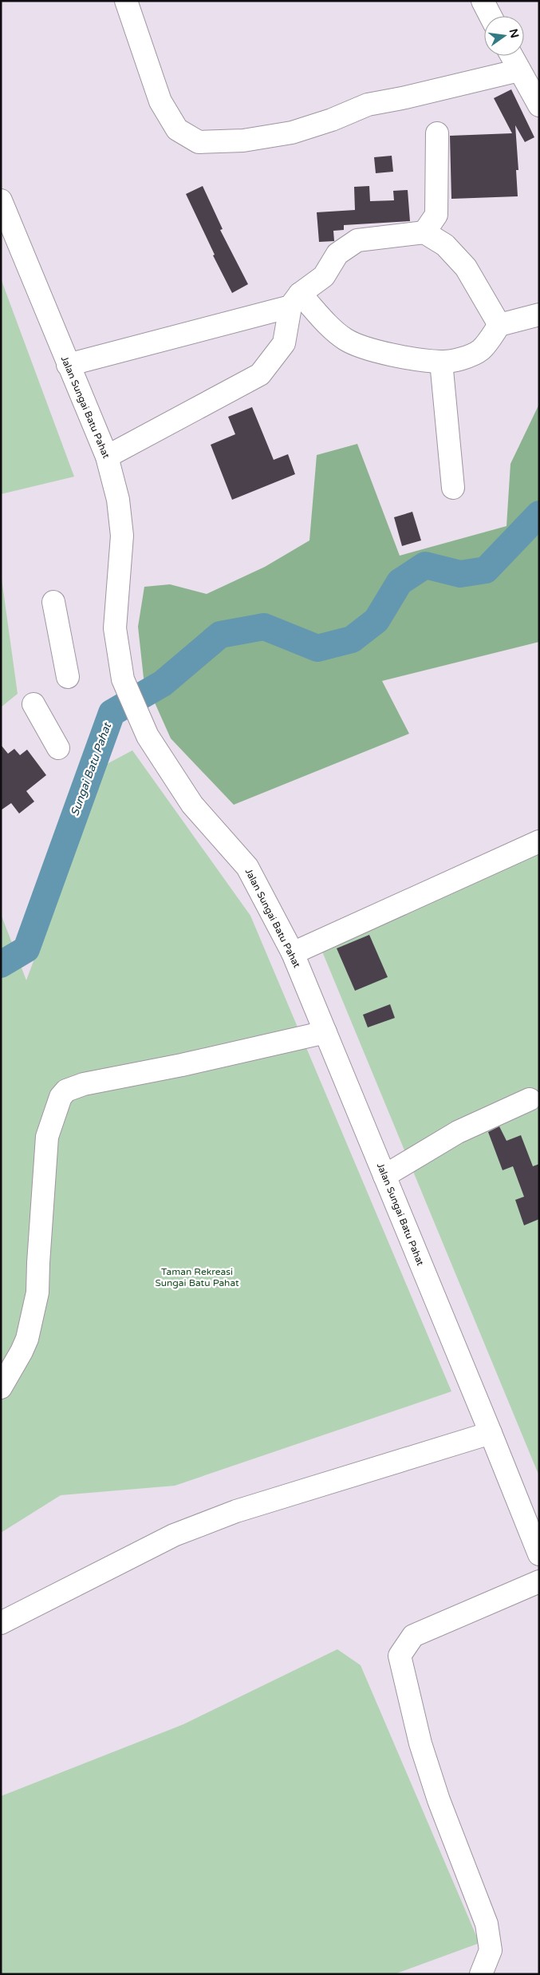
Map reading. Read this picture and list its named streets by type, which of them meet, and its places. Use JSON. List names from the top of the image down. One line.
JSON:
{"streets":{"street":["Jalan Sungai Batu Pahat"]},"water":["Sungai Batu Pahat"],"parks":["Taman Rekreasi Sungai Batu Pahat"],"north":"right"}
